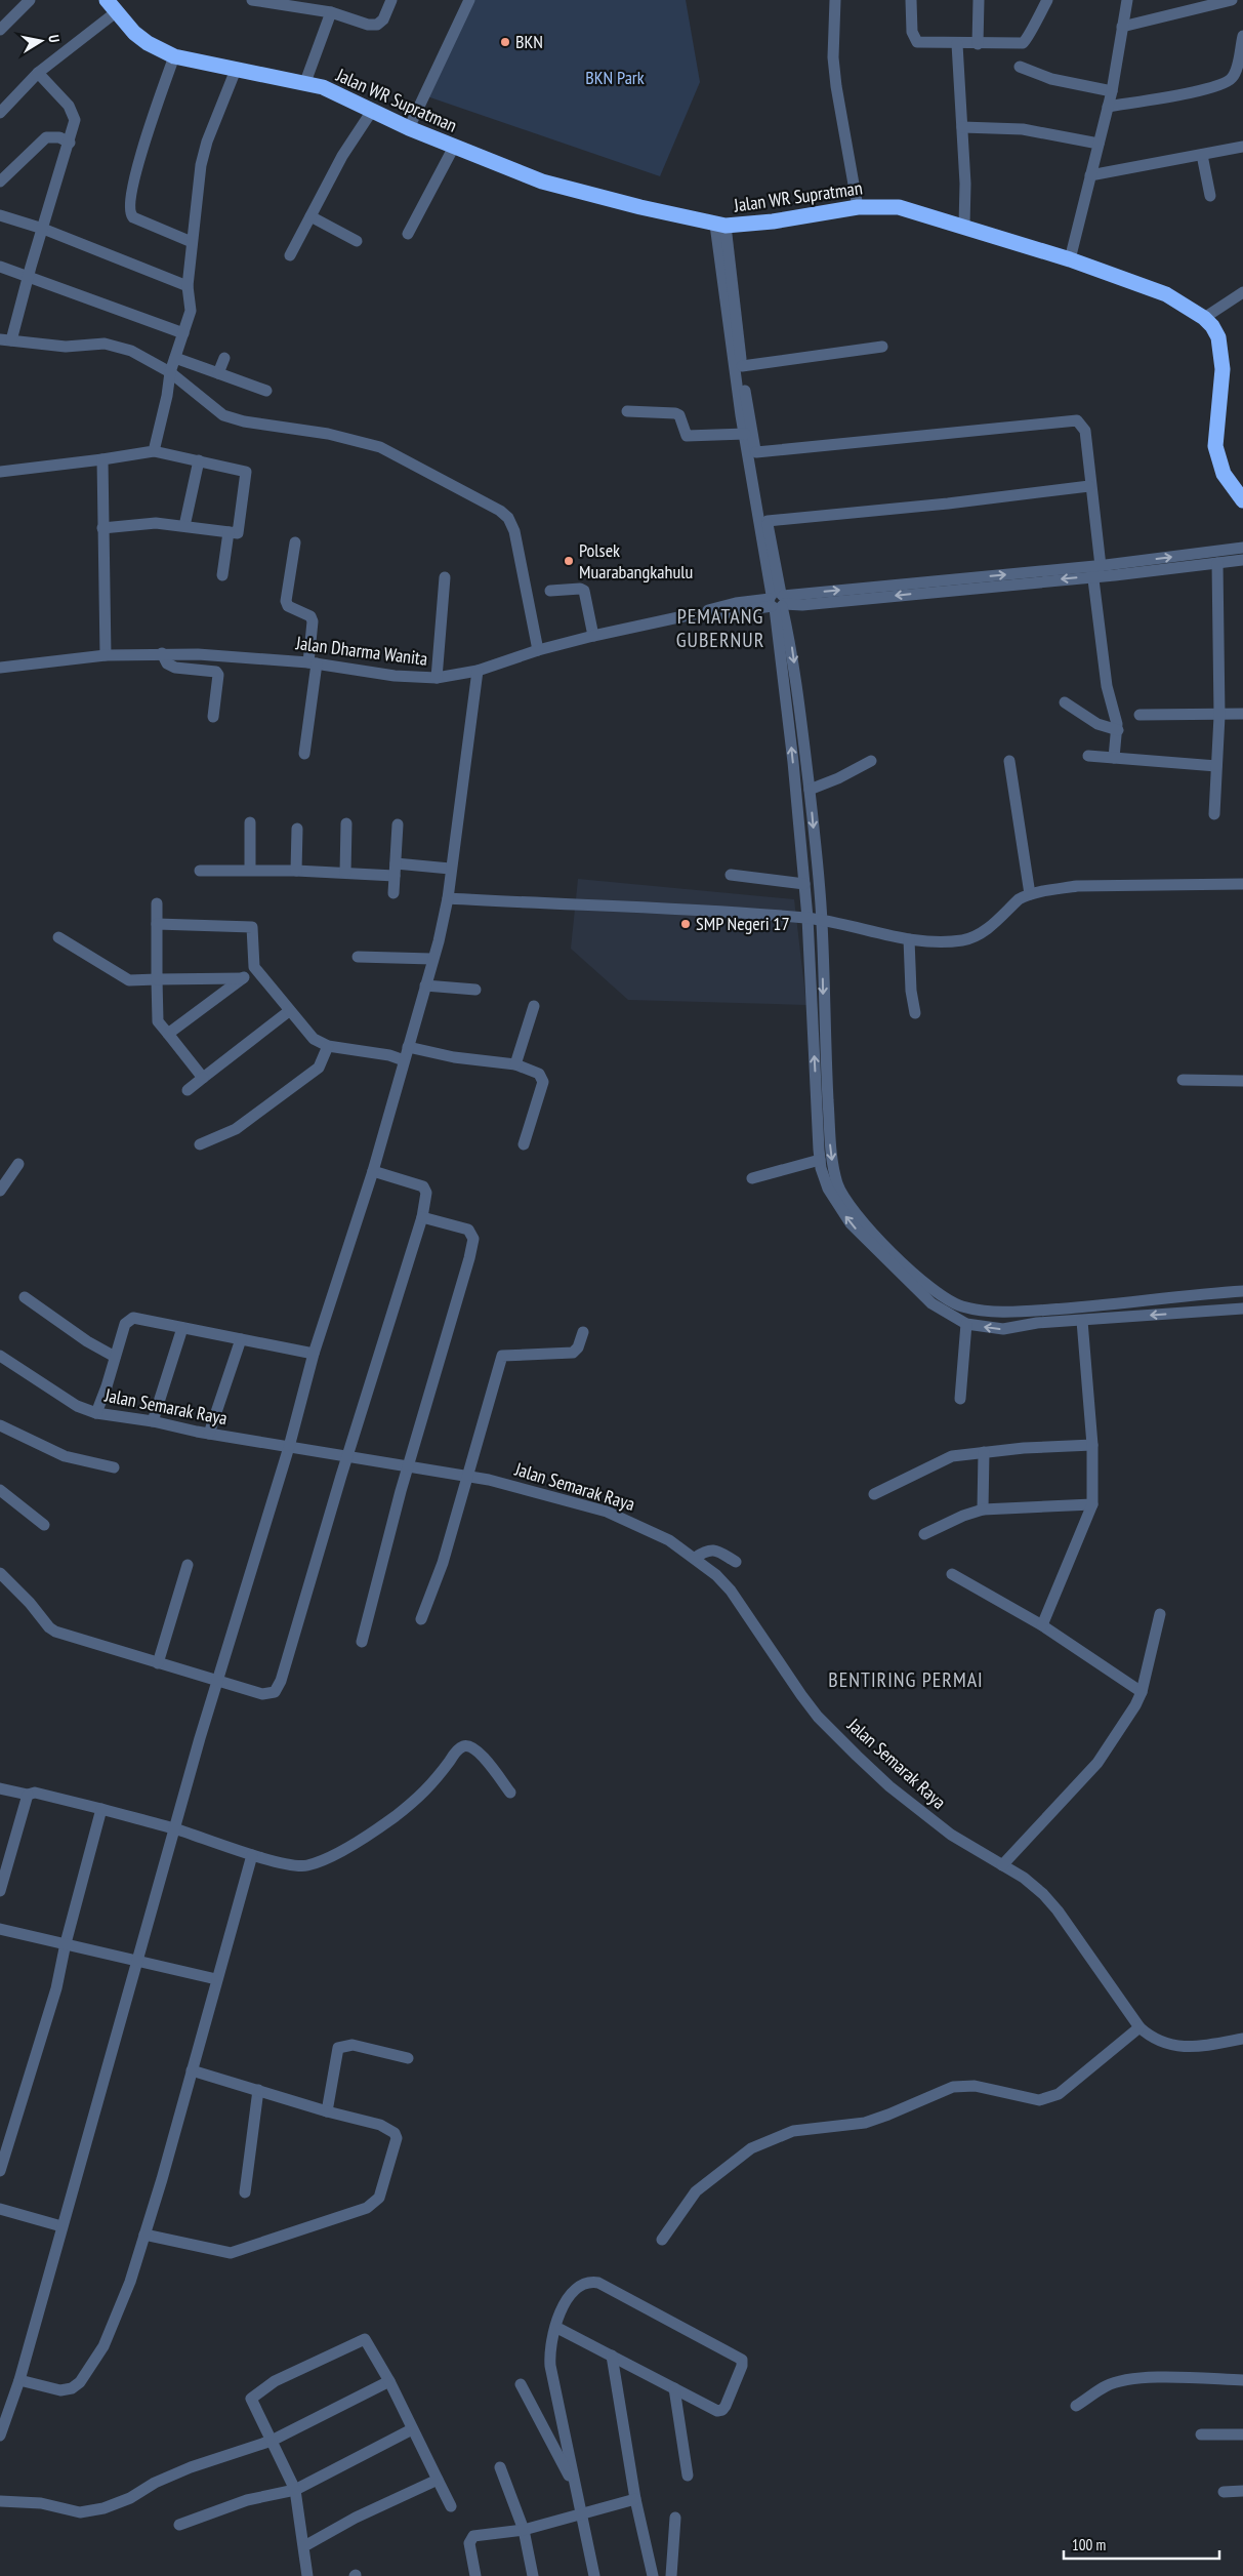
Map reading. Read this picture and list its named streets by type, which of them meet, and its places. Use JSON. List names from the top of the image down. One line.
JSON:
{"streets":{"highway":["Jalan WR Supratman"],"street":["Jalan Dharma Wanita","Jalan Semarak Raya"]},"districts":["PEMATANG GUBERNUR","BENTIRING PERMAI"],"parks":["BKN Park"],"places":["BKN","Polsek Muarabangkahulu","SMP Negeri 17"],"scale_bar":"100 m","north":"right"}
